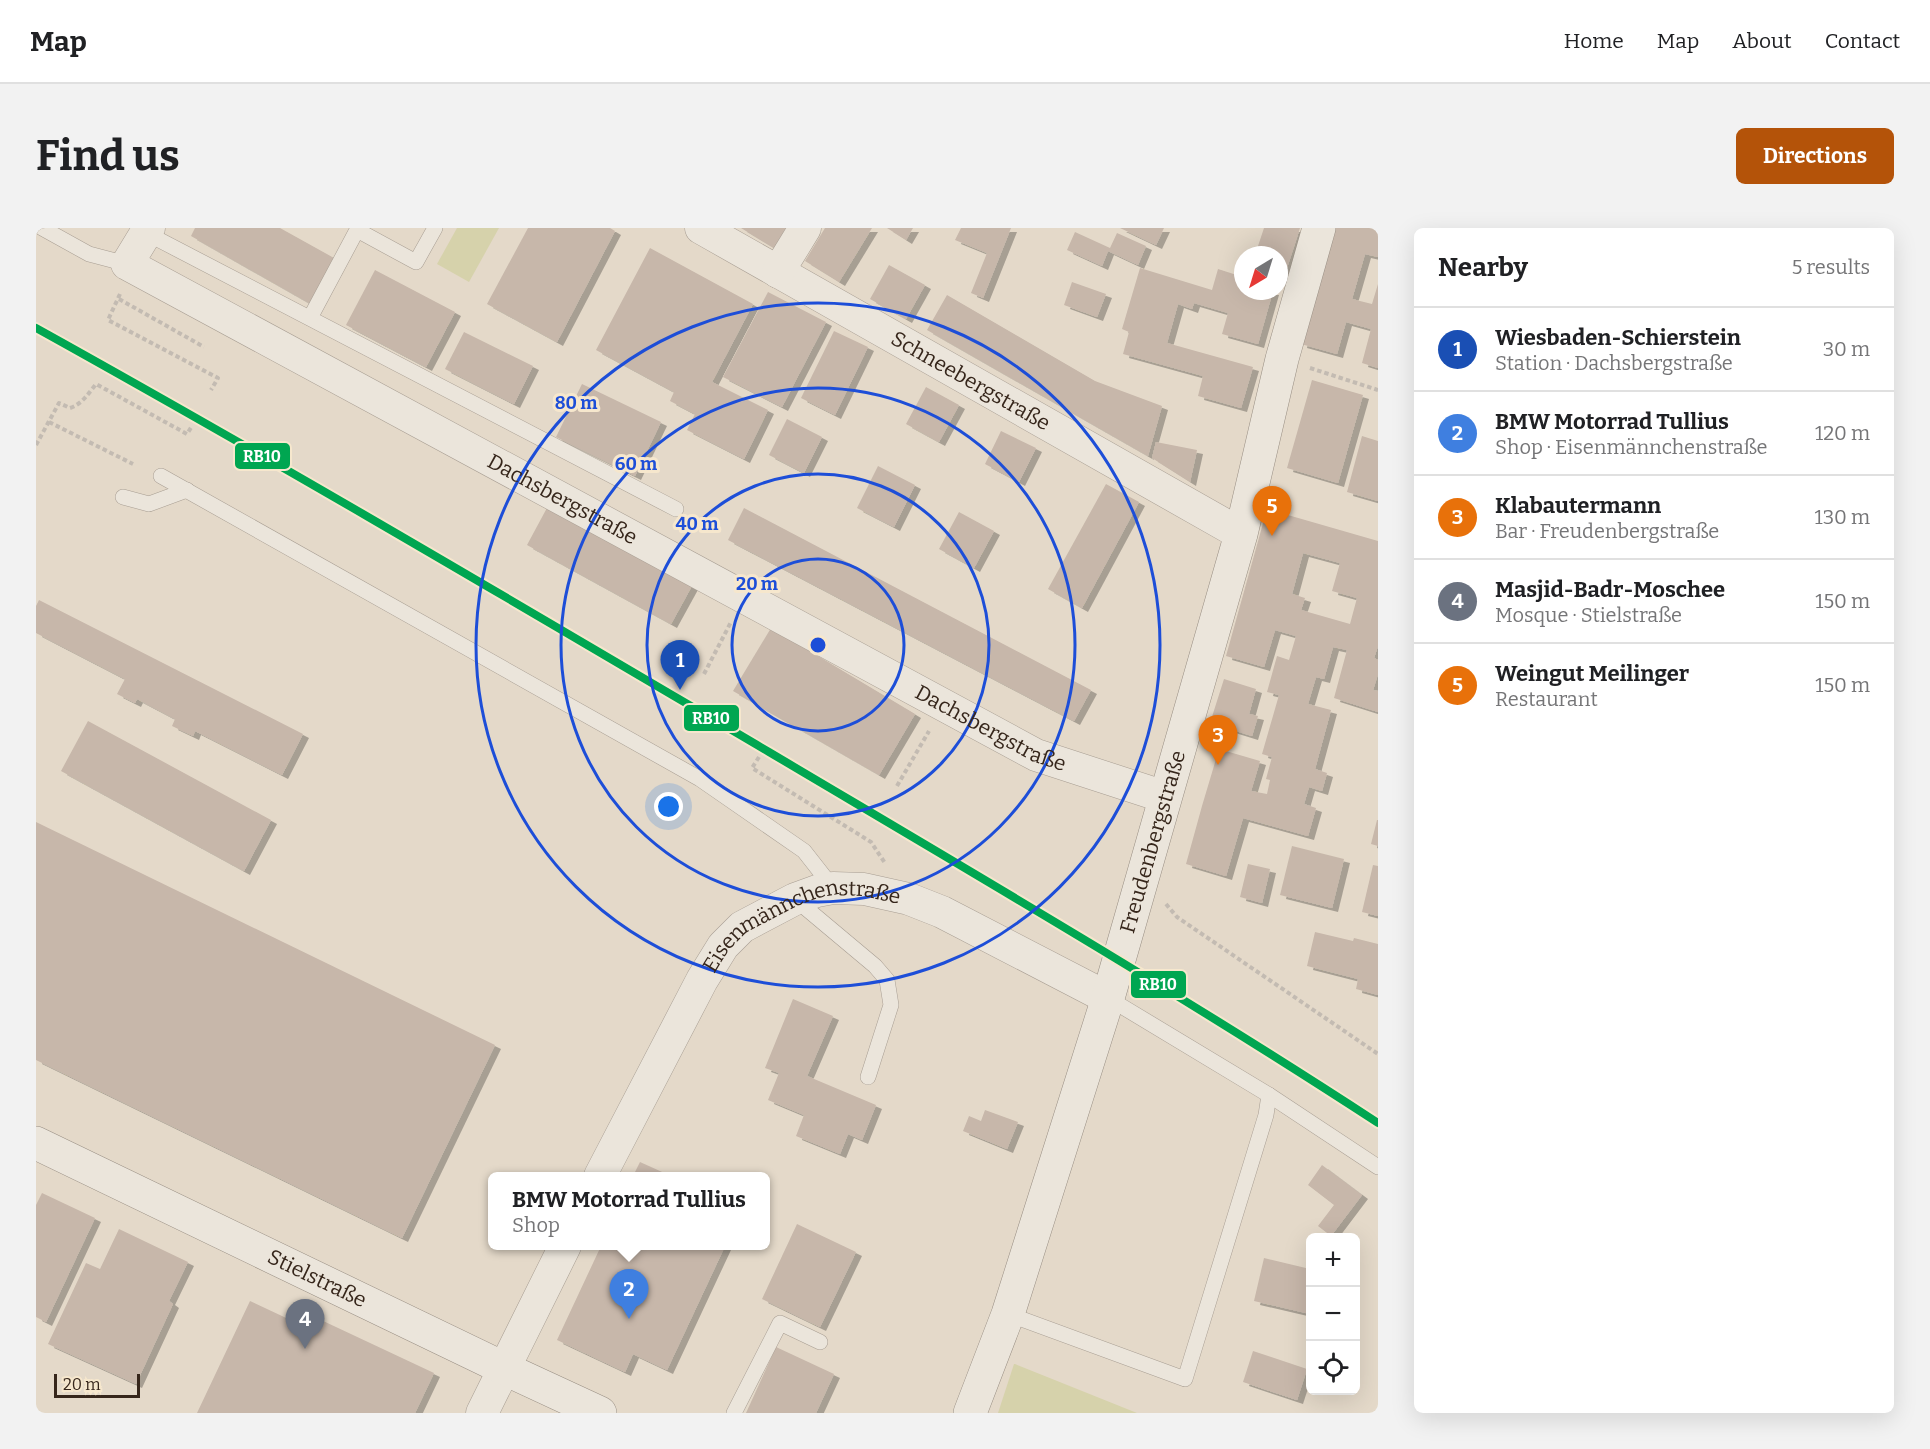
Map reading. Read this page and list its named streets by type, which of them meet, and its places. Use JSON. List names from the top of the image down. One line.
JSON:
{"streets":{"street":["Schneebergstraße","Dachsbergstraße","Freudenbergstraße","Eisenmännchenstraße","Stielstraße"]},"crossings":[["Schneebergstraße","Freudenbergstraße"],["Dachsbergstraße","Freudenbergstraße"],["Freudenbergstraße","Eisenmännchenstraße"]],"lines":["transit line RB10"],"scale_bar":"20 m","north":"bottom left","page":{"header":"Map","nav":["Home","Map","About","Contact"],"buttons":"Directions","title":"Find us","heading":["Nearby","5 results"],"list":[{"mark":"1","name":"Wiesbaden-Schierstein","note":"Station · Dachsbergstraße","value":"30 m"},{"mark":"2","name":"BMW Motorrad Tullius","note":"Shop · Eisenmännchenstraße","value":"120 m"},{"mark":"3","name":"Klabautermann","note":"Bar · Freudenbergstraße","value":"130 m"},{"mark":"4","name":"Masjid-Badr-Moschee","note":"Mosque · Stielstraße","value":"150 m"},{"mark":"5","name":"Weingut Meilinger","note":"Restaurant","value":"150 m"}],"pins":["5","1","3","2","4"],"popup":["BMW Motorrad Tullius","Shop"],"map_buttons":["+","−"],"scale":"20 m"},"rings":["80 m","60 m","40 m","20 m"]}
